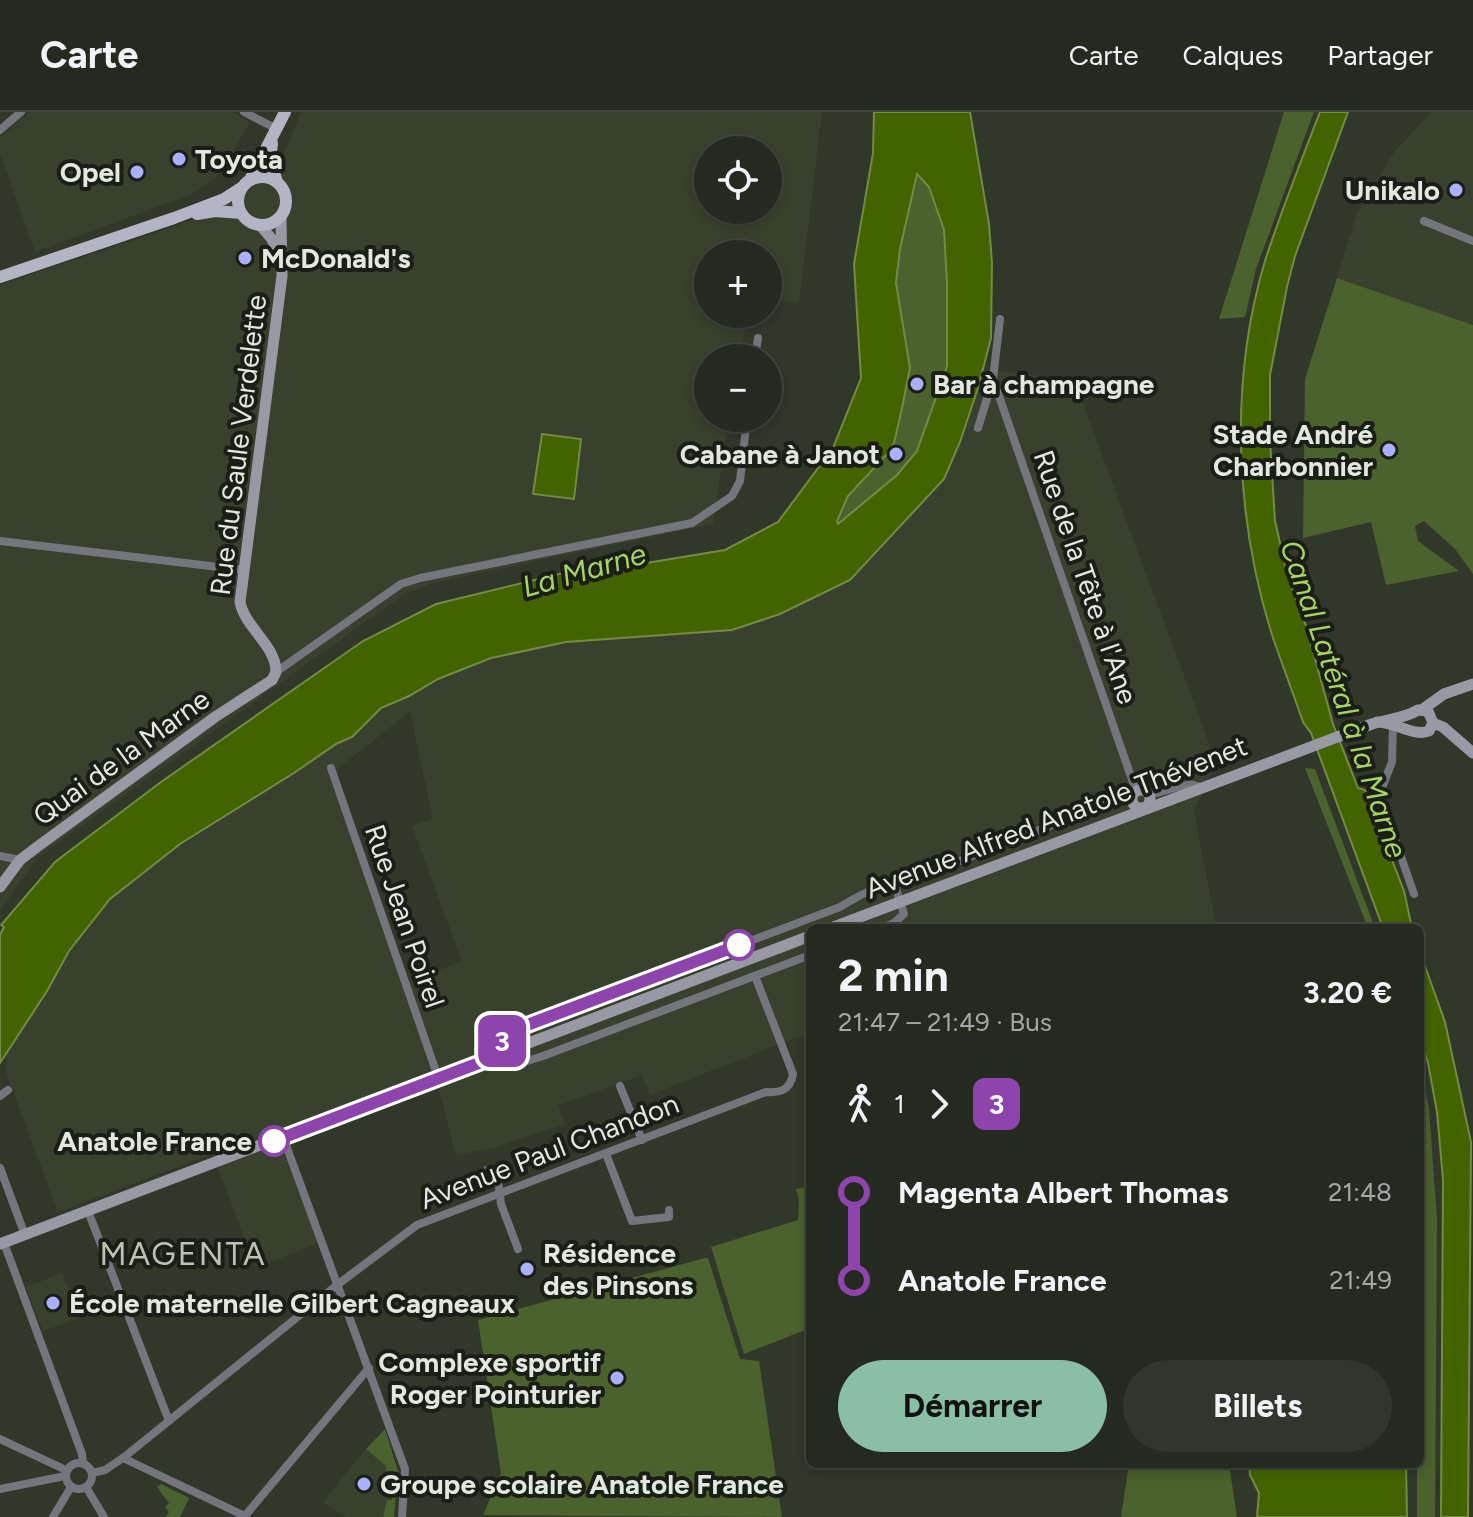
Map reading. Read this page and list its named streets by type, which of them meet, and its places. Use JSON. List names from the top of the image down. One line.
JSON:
{"streets":{"main road":["Rue du Saule Verdelette","Quai de la Marne","Avenue Alfred Anatole Thévenet"],"street":["Rue de la Tête à l'Ane","Rue Jean Poirel","Avenue Paul Chandon"]},"crossings":[["Rue du Saule Verdelette","Quai de la Marne"],["Rue de la Tête à l'Ane","Avenue Alfred Anatole Thévenet"]],"districts":["MAGENTA"],"water":["La Marne","Canal Latéral à la Marne"],"places":["Toyota","Opel","Unikalo","McDonald's","Bar à champagne","Stade André Charbonnier","Cabane à Janot","Anatole France","Résidence des Pinsons","École maternelle Gilbert Cagneaux","Complexe sportif Roger Pointurier","Groupe scolaire Anatole France"],"lines":["bus line 3"],"page":{"header":"Carte","nav":["Carte","Calques","Partager"],"on_map":"3","map_buttons":["+","−"],"heading":["2 min","21:47 – 21:49 · Bus","3.20 €"],"legs":["1","3"],"list":[{"name":"Magenta Albert Thomas","value":"21:48"},{"name":"Anatole France","value":"21:49"}],"buttons":["Démarrer","Billets"]}}
